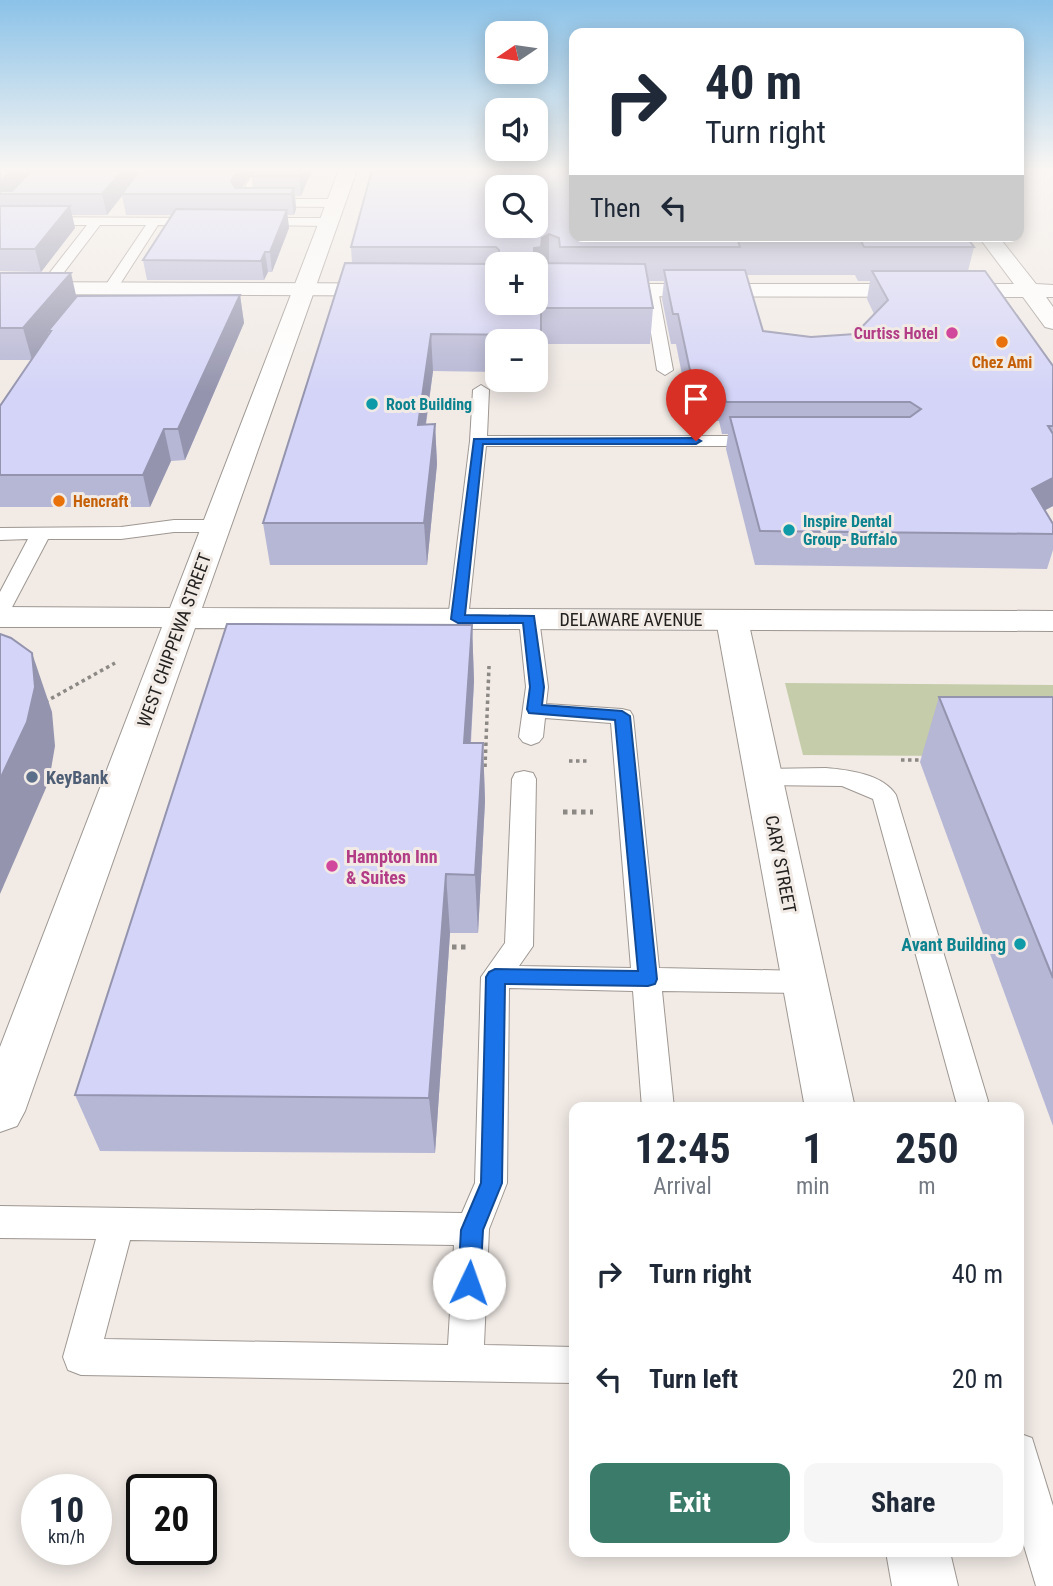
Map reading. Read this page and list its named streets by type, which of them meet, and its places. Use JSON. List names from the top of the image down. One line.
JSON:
{"streets":{"main road":["DELAWARE AVENUE","WEST CHIPPEWA STREET","CARY STREET"]},"crossings":[["DELAWARE AVENUE","WEST CHIPPEWA STREET"],["DELAWARE AVENUE","CARY STREET"]],"places":["Curtiss Hotel","Chez Ami","Root Building","Hencraft","Inspire Dental Group- Buffalo","KeyBank","Hampton Inn & Suites","Avant Building"],"north":"left","page":{"map_buttons":["+","−"],"turn":["40 m","Turn right"],"then":"Then","eta":["12:45","Arrival","1","min","250","m"],"list":[{"name":"Turn right","value":"40 m"},{"name":"Turn left","value":"20 m"}],"buttons":["Exit","Share"],"speed":"10 km/h","limit":"20"}}
